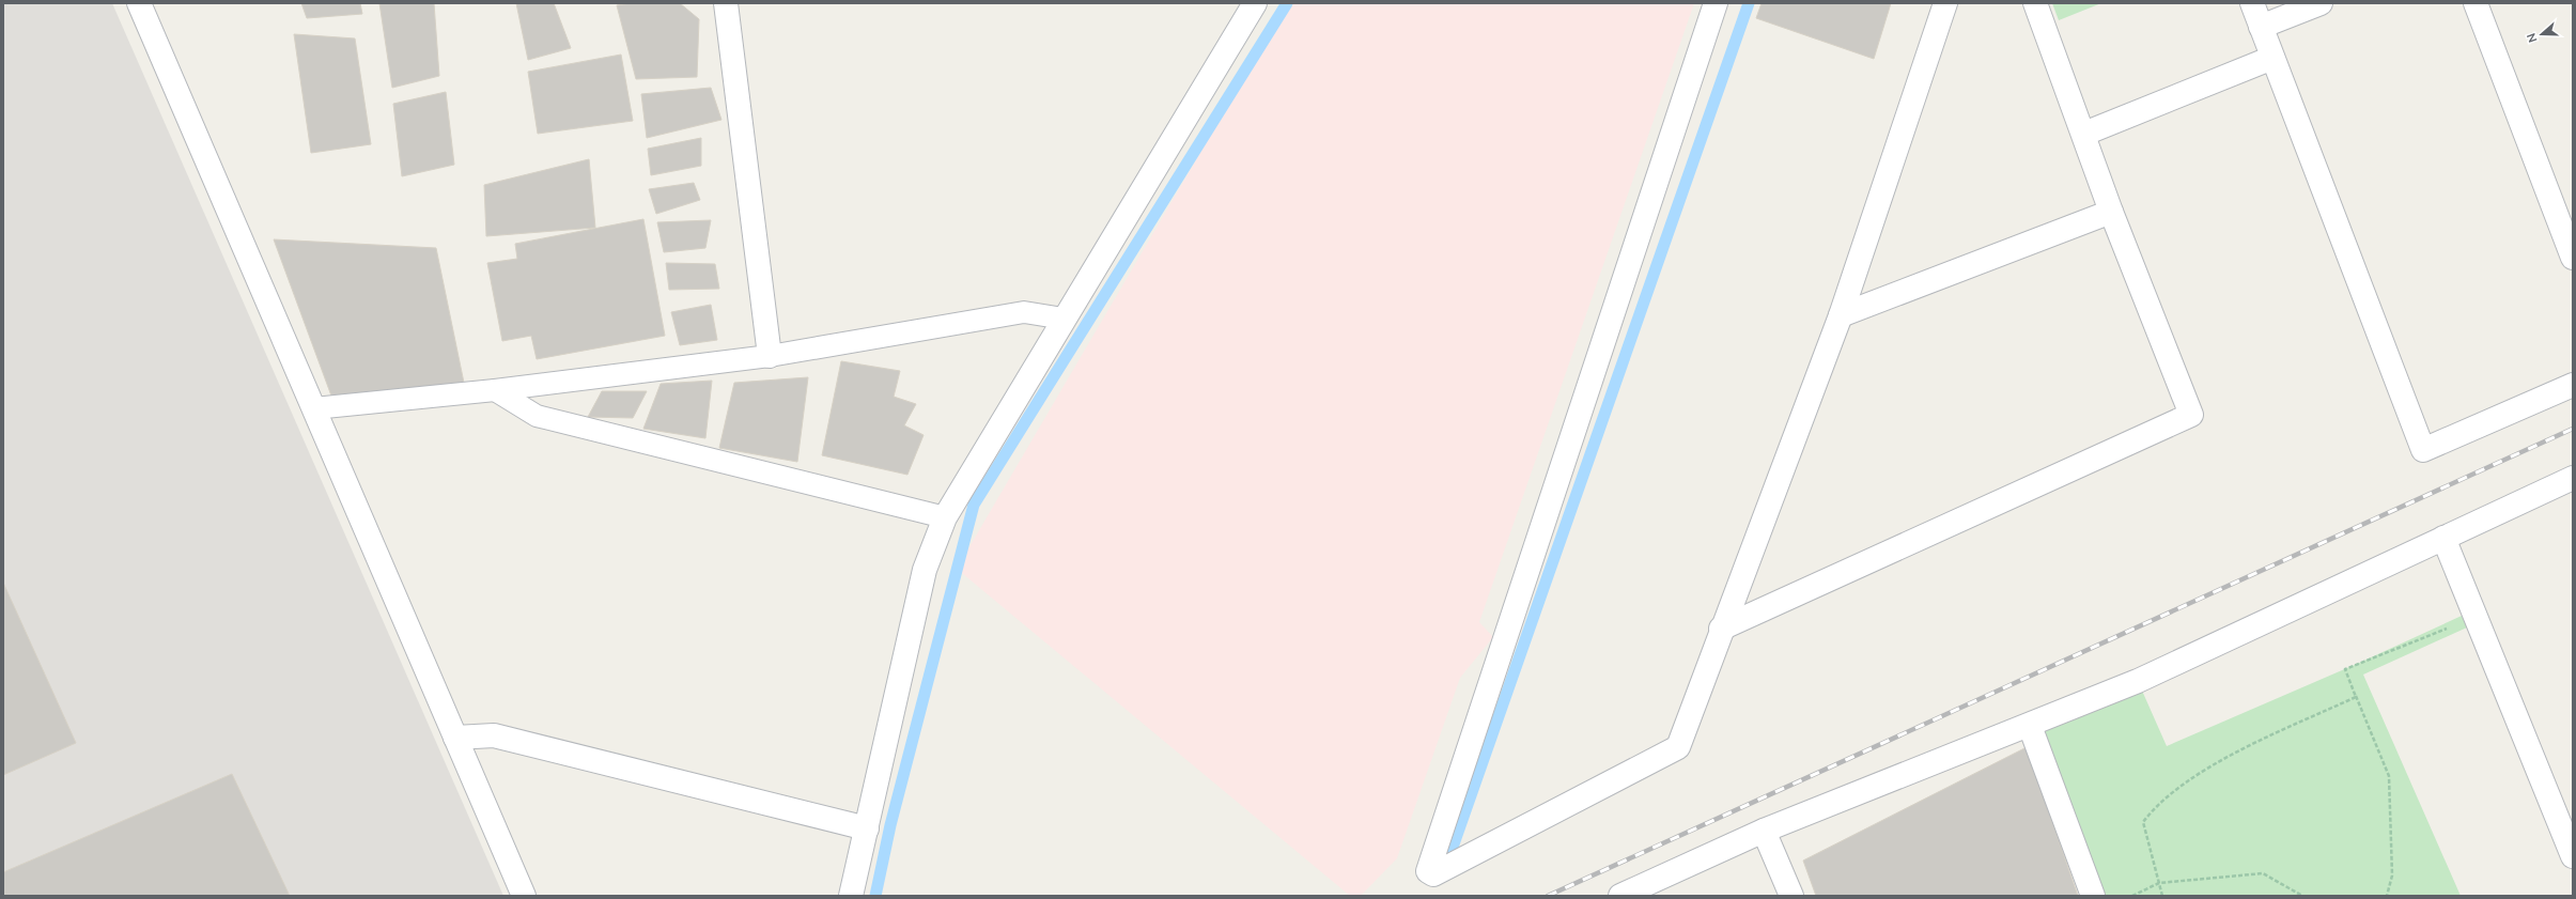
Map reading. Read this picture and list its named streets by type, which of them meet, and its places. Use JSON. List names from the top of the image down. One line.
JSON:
{"north":"left"}
